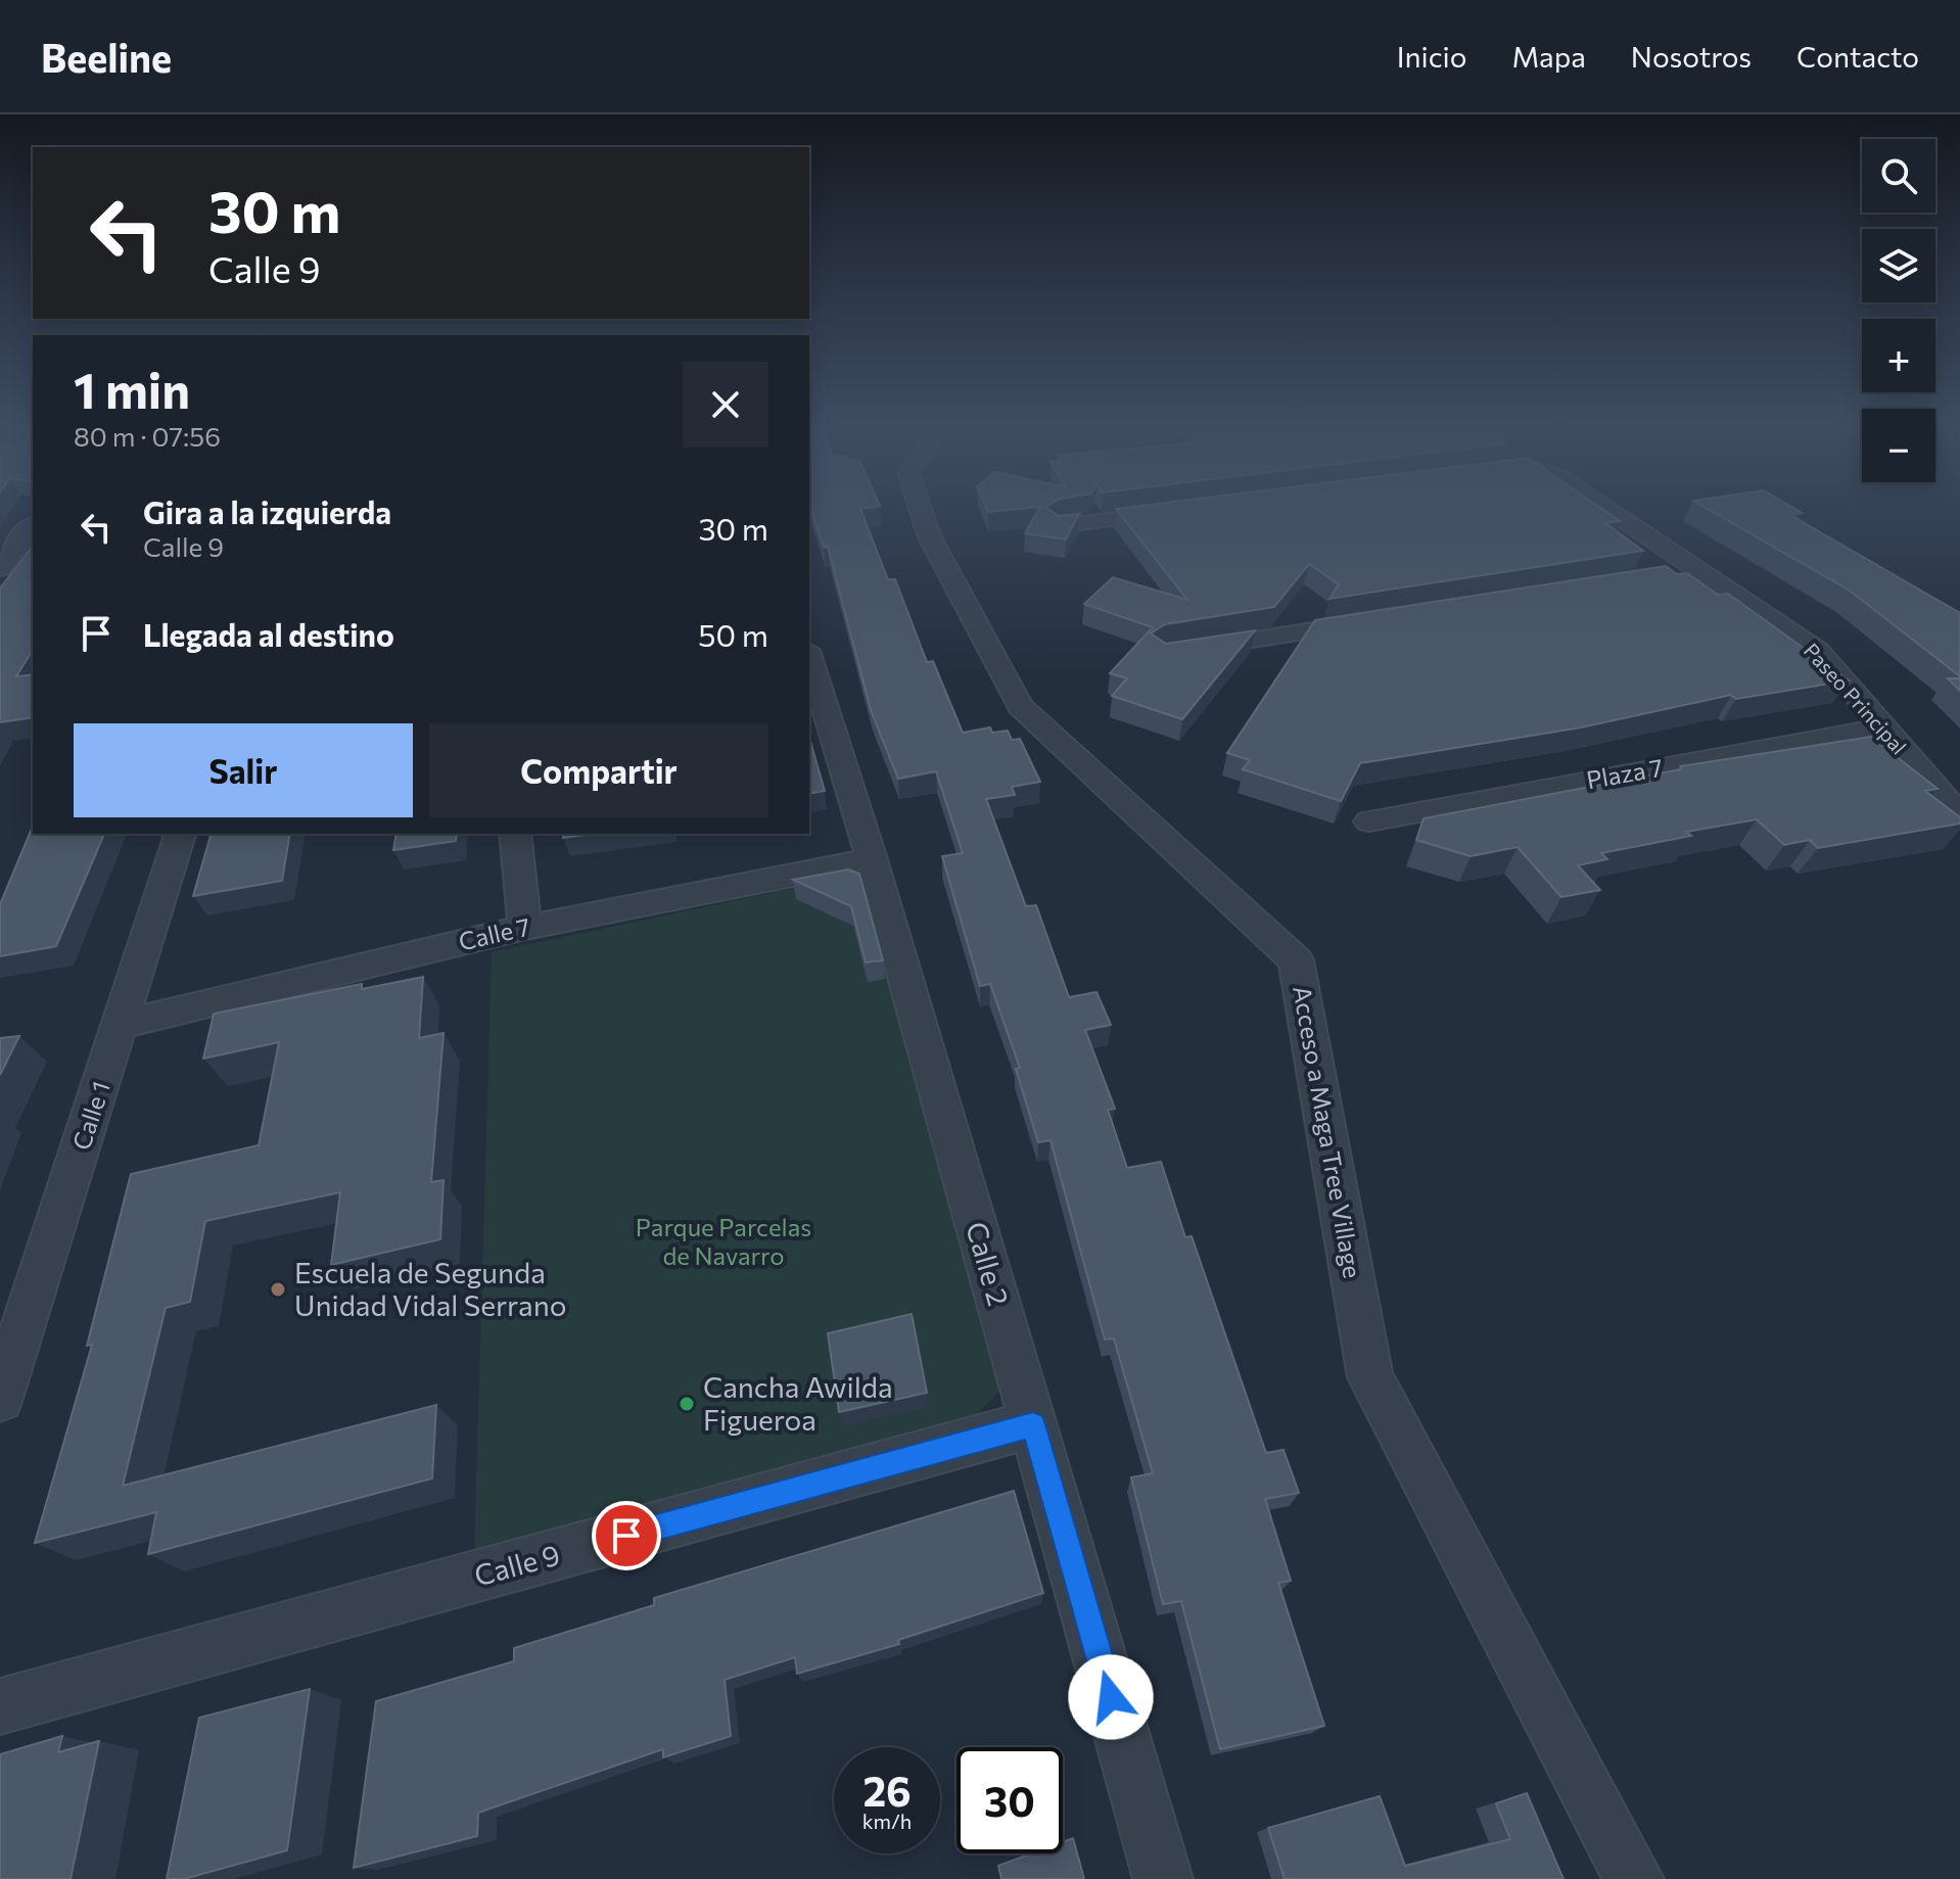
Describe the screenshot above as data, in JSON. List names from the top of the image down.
{
  "streets": {
    "street": [
      "Paseo Principal",
      "Plaza 7",
      "Calle 7",
      "Calle 1",
      "Acceso a Maga Tree Village",
      "Calle 2",
      "Calle 9"
    ]
  },
  "crossings": [
    ["Paseo Principal", "Plaza 7"],
    ["Calle 7", "Calle 1"],
    ["Calle 7", "Calle 2"],
    ["Calle 2", "Calle 9"]
  ],
  "parks": ["Parque Parcelas de Navarro"],
  "places": ["Escuela de Segunda Unidad Vidal Serrano", "Cancha Awilda Figueroa"],
  "page": {
    "header": "Beeline",
    "nav": [
      "Inicio",
      "Mapa",
      "Nosotros",
      "Contacto"
    ],
    "map_buttons": ["+", "−"],
    "turn": ["30 m", "Calle 9"],
    "heading": ["1 min", "80 m · 07:56"],
    "list": [
      {
        "name": "Gira a la izquierda",
        "note": "Calle 9",
        "value": "30 m"
      },
      {
        "name": "Llegada al destino",
        "value": "50 m"
      }
    ],
    "buttons": ["Salir", "Compartir"],
    "speed": "26 km/h",
    "limit": "30"
  }
}
